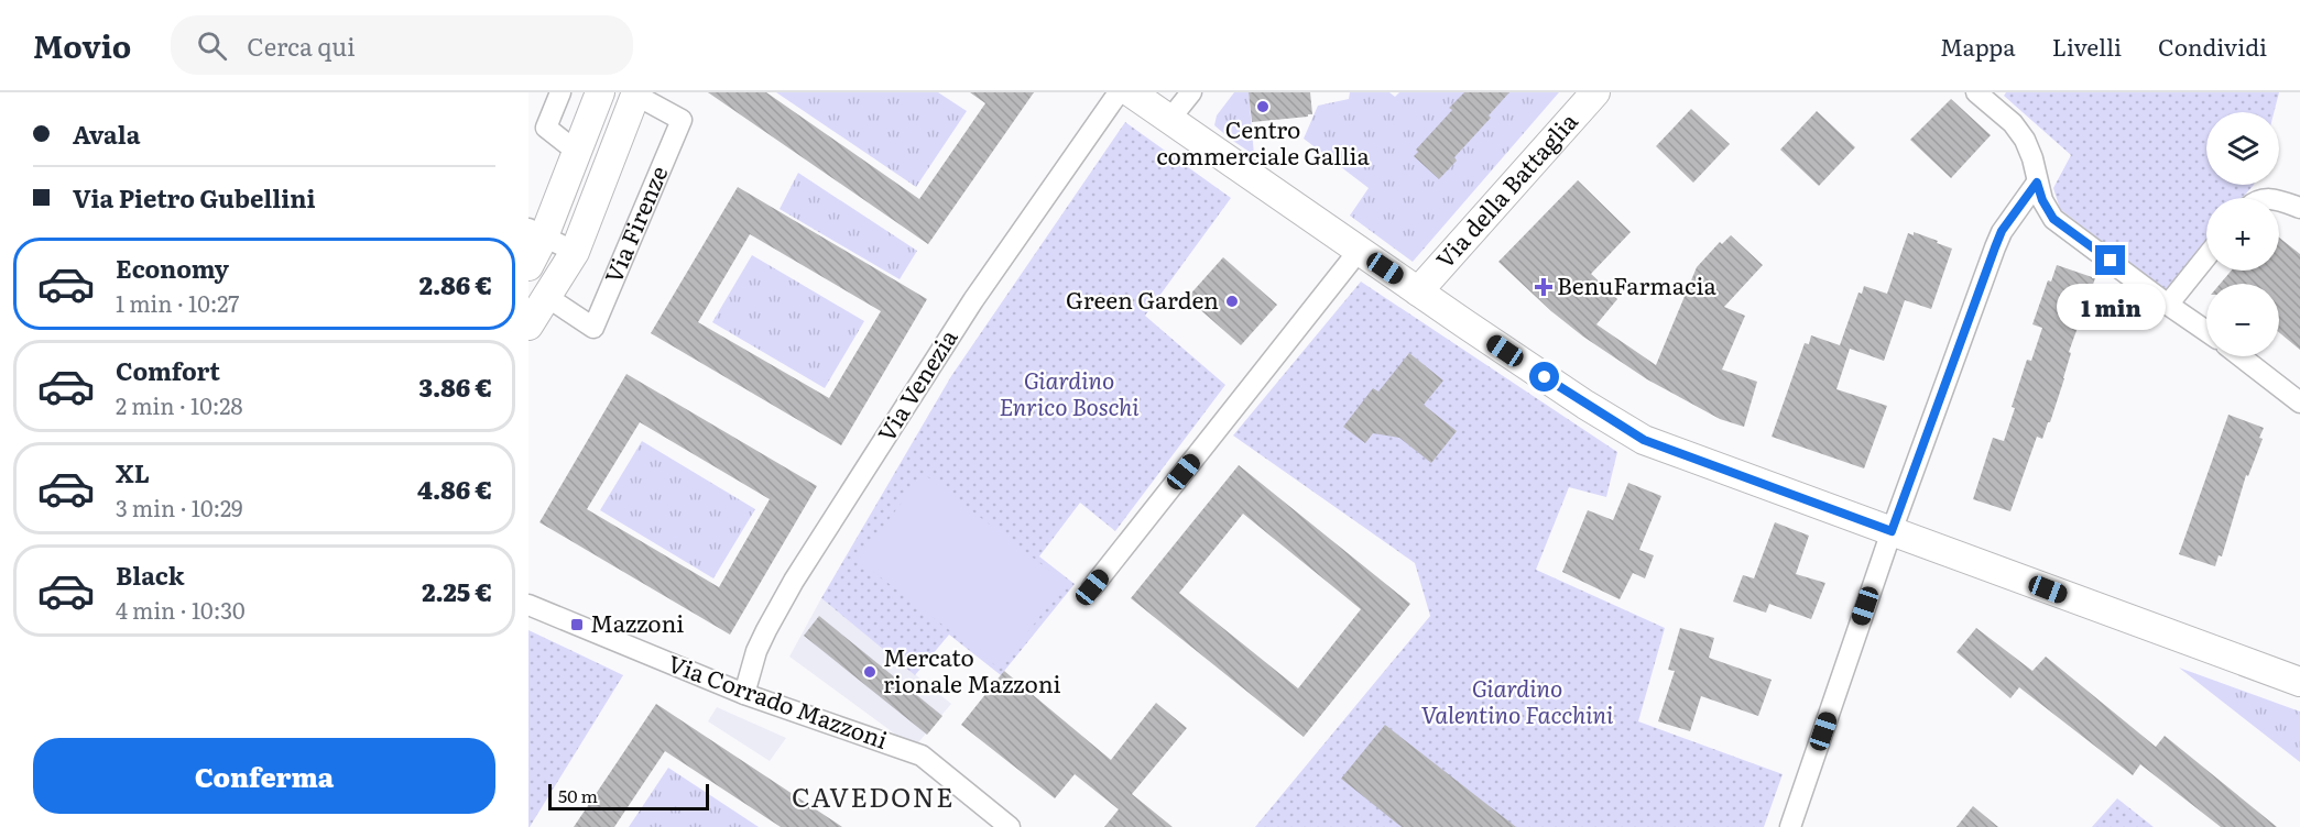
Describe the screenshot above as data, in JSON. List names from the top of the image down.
{
  "streets": {
    "street": [
      "Via della Battaglia",
      "Via Firenze",
      "Via Venezia",
      "Via Corrado Mazzoni"
    ]
  },
  "crossings": [
    ["Via Venezia", "Via Corrado Mazzoni"]
  ],
  "districts": ["CAVEDONE"],
  "parks": ["Giardino Enrico Boschi", "Giardino Valentino Facchini"],
  "places": {
    "other": ["Centro commerciale Gallia", "Green Garden", "Mercato rionale Mazzoni"],
    "health": ["BenuFarmacia"],
    "transit": ["Mazzoni"]
  },
  "scale_bar": "50 m",
  "page": {
    "header": "Movio",
    "search": "Cerca qui",
    "nav": ["Mappa", "Livelli", "Condividi"],
    "banner": ["Avala", "Via Pietro Gubellini"],
    "map_buttons": ["+", "−"],
    "list": [
      {
        "name": "Economy",
        "note": "1 min · 10:27",
        "value": "2.86 €"
      },
      {
        "name": "Comfort",
        "note": "2 min · 10:28",
        "value": "3.86 €"
      },
      {
        "name": "XL",
        "note": "3 min · 10:29",
        "value": "4.86 €"
      },
      {
        "name": "Black",
        "note": "4 min · 10:30",
        "value": "2.25 €"
      }
    ],
    "bubble": "1 min",
    "buttons": "Conferma",
    "scale": "50 m"
  }
}
